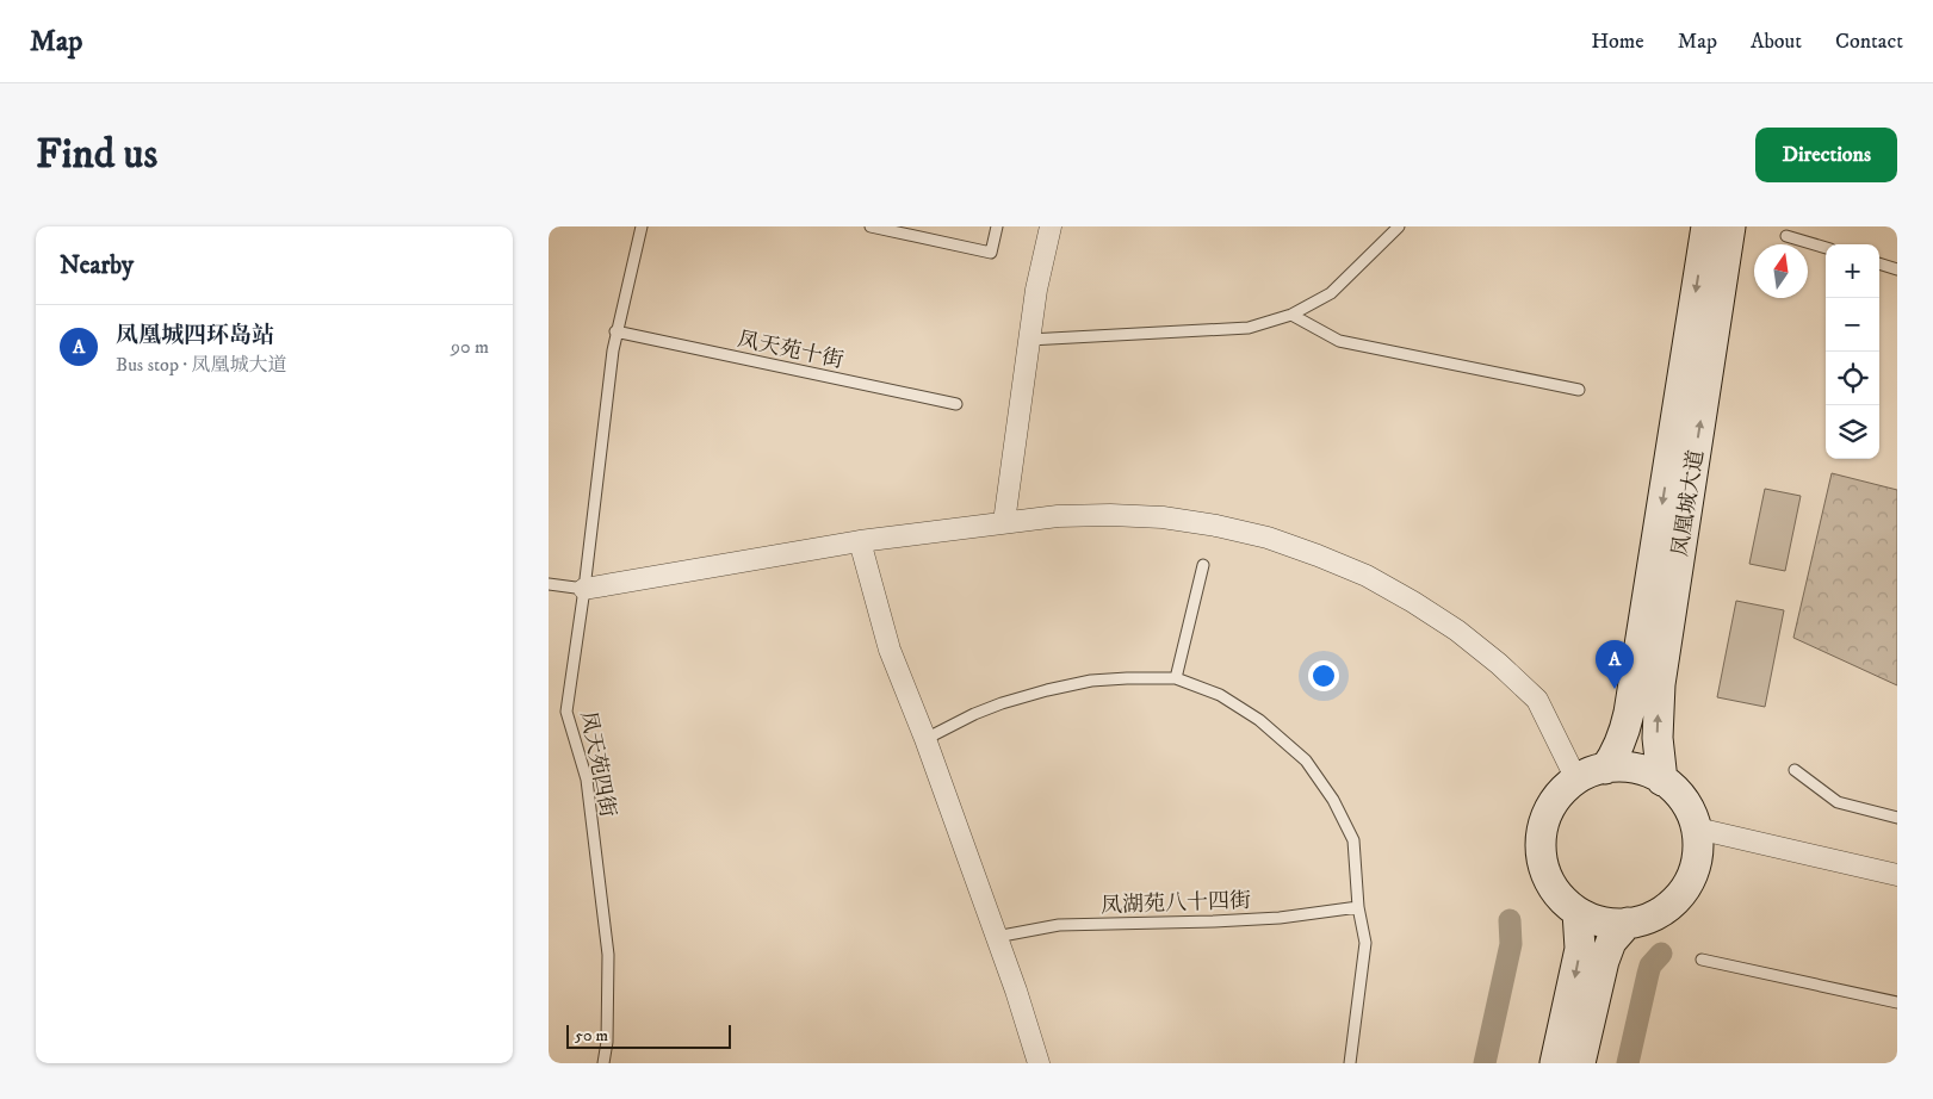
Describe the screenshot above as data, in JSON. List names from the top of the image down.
{
  "streets": {
    "main road": ["凤凰城大道"],
    "lane": ["凤天苑十街", "凤天苑四街", "凤湖苑八十四街"]
  },
  "crossings": [
    ["凤天苑十街", "凤天苑四街"]
  ],
  "scale_bar": "50 m",
  "north": "top",
  "page": {
    "header": "Map",
    "nav": [
      "Home",
      "Map",
      "About",
      "Contact"
    ],
    "buttons": "Directions",
    "title": "Find us",
    "heading": "Nearby",
    "map_buttons": ["+", "−"],
    "list": [
      {
        "mark": "A",
        "name": "凤凰城四环岛站",
        "note": "Bus stop · 凤凰城大道",
        "value": "90 m"
      }
    ],
    "pins": "A",
    "scale": "50 m"
  }
}
